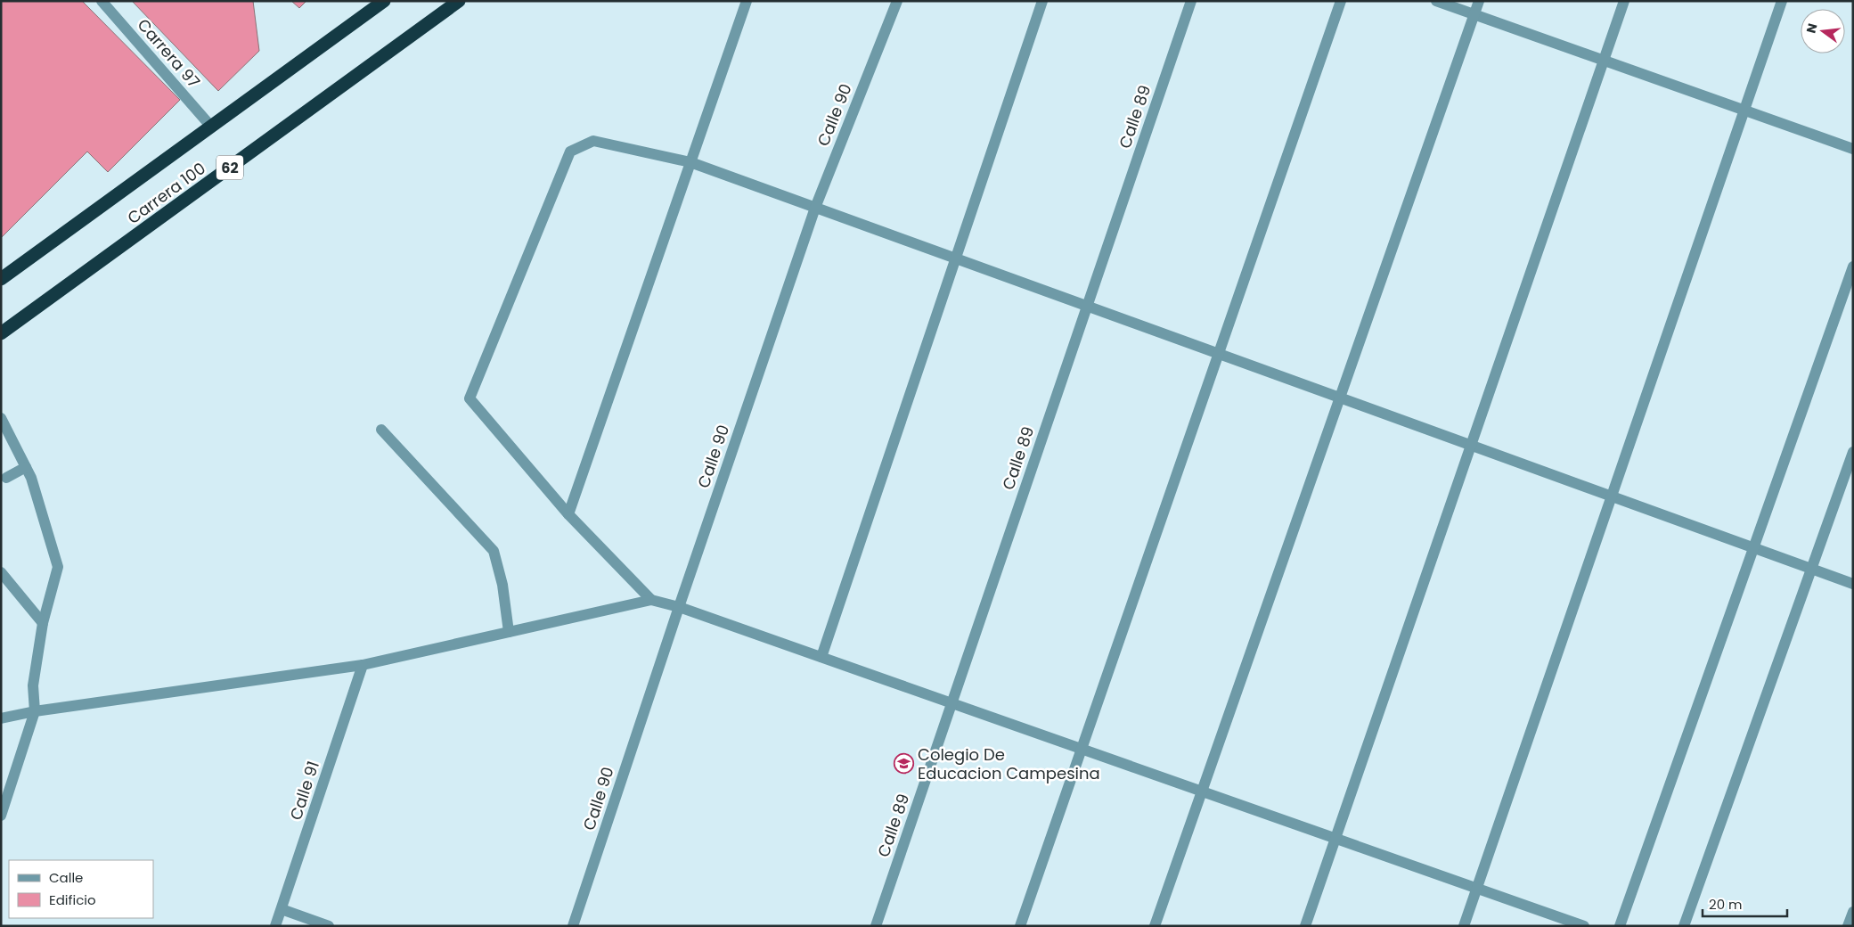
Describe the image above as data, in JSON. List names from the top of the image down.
{
  "streets": {
    "highway": ["62", "Carrera 100"],
    "street": [
      "Carrera 97",
      "Calle 90",
      "Calle 89",
      "Calle 91"
    ]
  },
  "crossings": [
    ["Carrera 97", "Carrera 100"]
  ],
  "places": {
    "school or university": ["Colegio De Educacion Campesina"]
  },
  "legend": ["Calle", "Edificio"],
  "scale_bar": "20 m",
  "north": "left"
}
